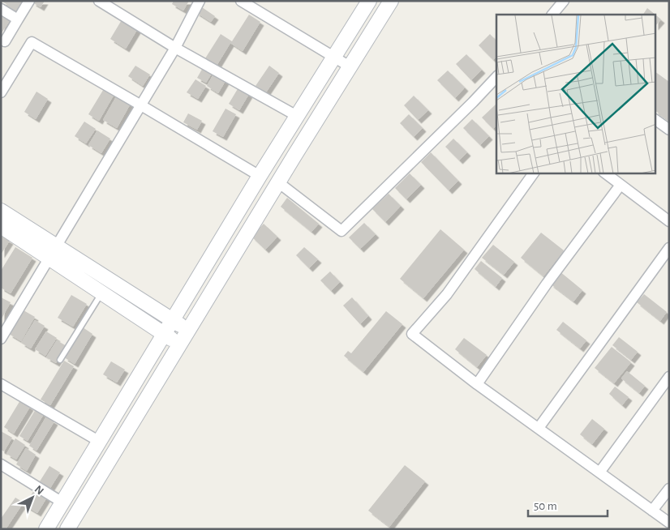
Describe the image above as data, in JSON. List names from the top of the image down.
{
  "scale_bar": "50 m",
  "north": "top right"
}
